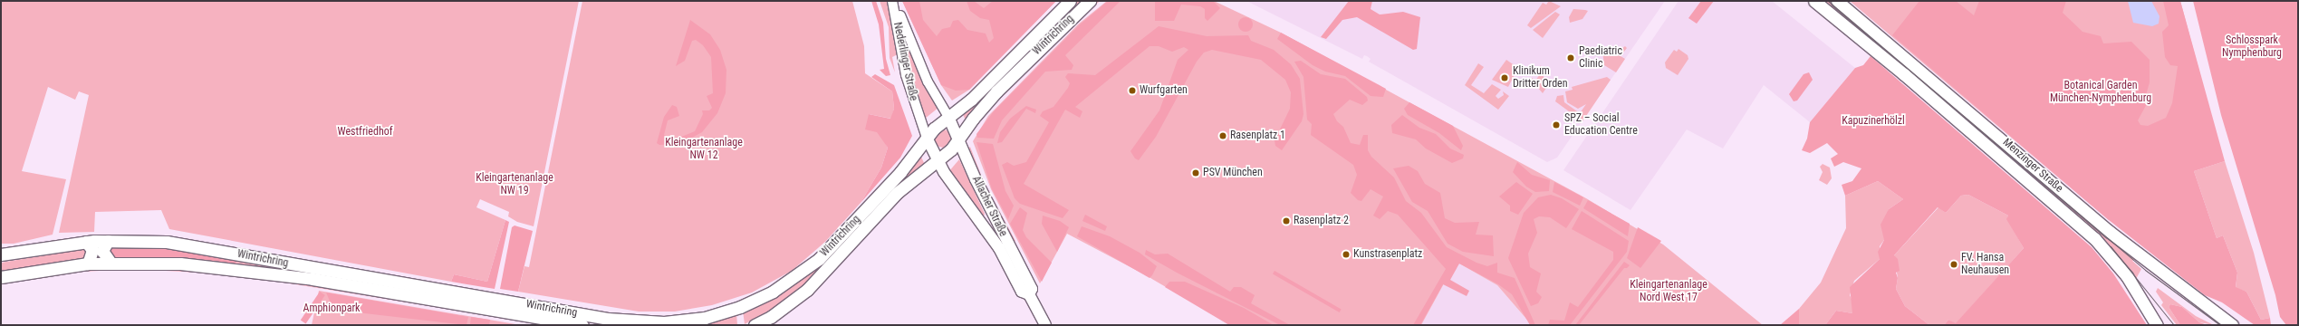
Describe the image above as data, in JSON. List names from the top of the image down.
{
  "streets": {
    "main road": [
      "Wintrichring",
      "Nederlinger Straße",
      "Menzinger Straße",
      "Allacher Straße"
    ]
  },
  "crossings": [
    ["Wintrichring", "Nederlinger Straße"],
    ["Wintrichring", "Allacher Straße"],
    ["Nederlinger Straße", "Allacher Straße"]
  ],
  "parks": [
    "Schlosspark Nymphenburg",
    "Botanical Garden München-Nymphenburg",
    "Kapuzinerhölzl",
    "Westfriedhof",
    "Kleingartenanlage NW 12",
    "Kleingartenanlage NW 19",
    "Kleingartenanlage Nord West 17",
    "Amphionpark"
  ],
  "places": [
    "Paediatric Clinic",
    "Klinikum Dritter Orden",
    "Wurfgarten",
    "SPZ – Social Education Centre",
    "Rasenplatz 1",
    "PSV München",
    "Rasenplatz 2",
    "Kunstrasenplatz",
    "FV. Hansa Neuhausen"
  ]
}
